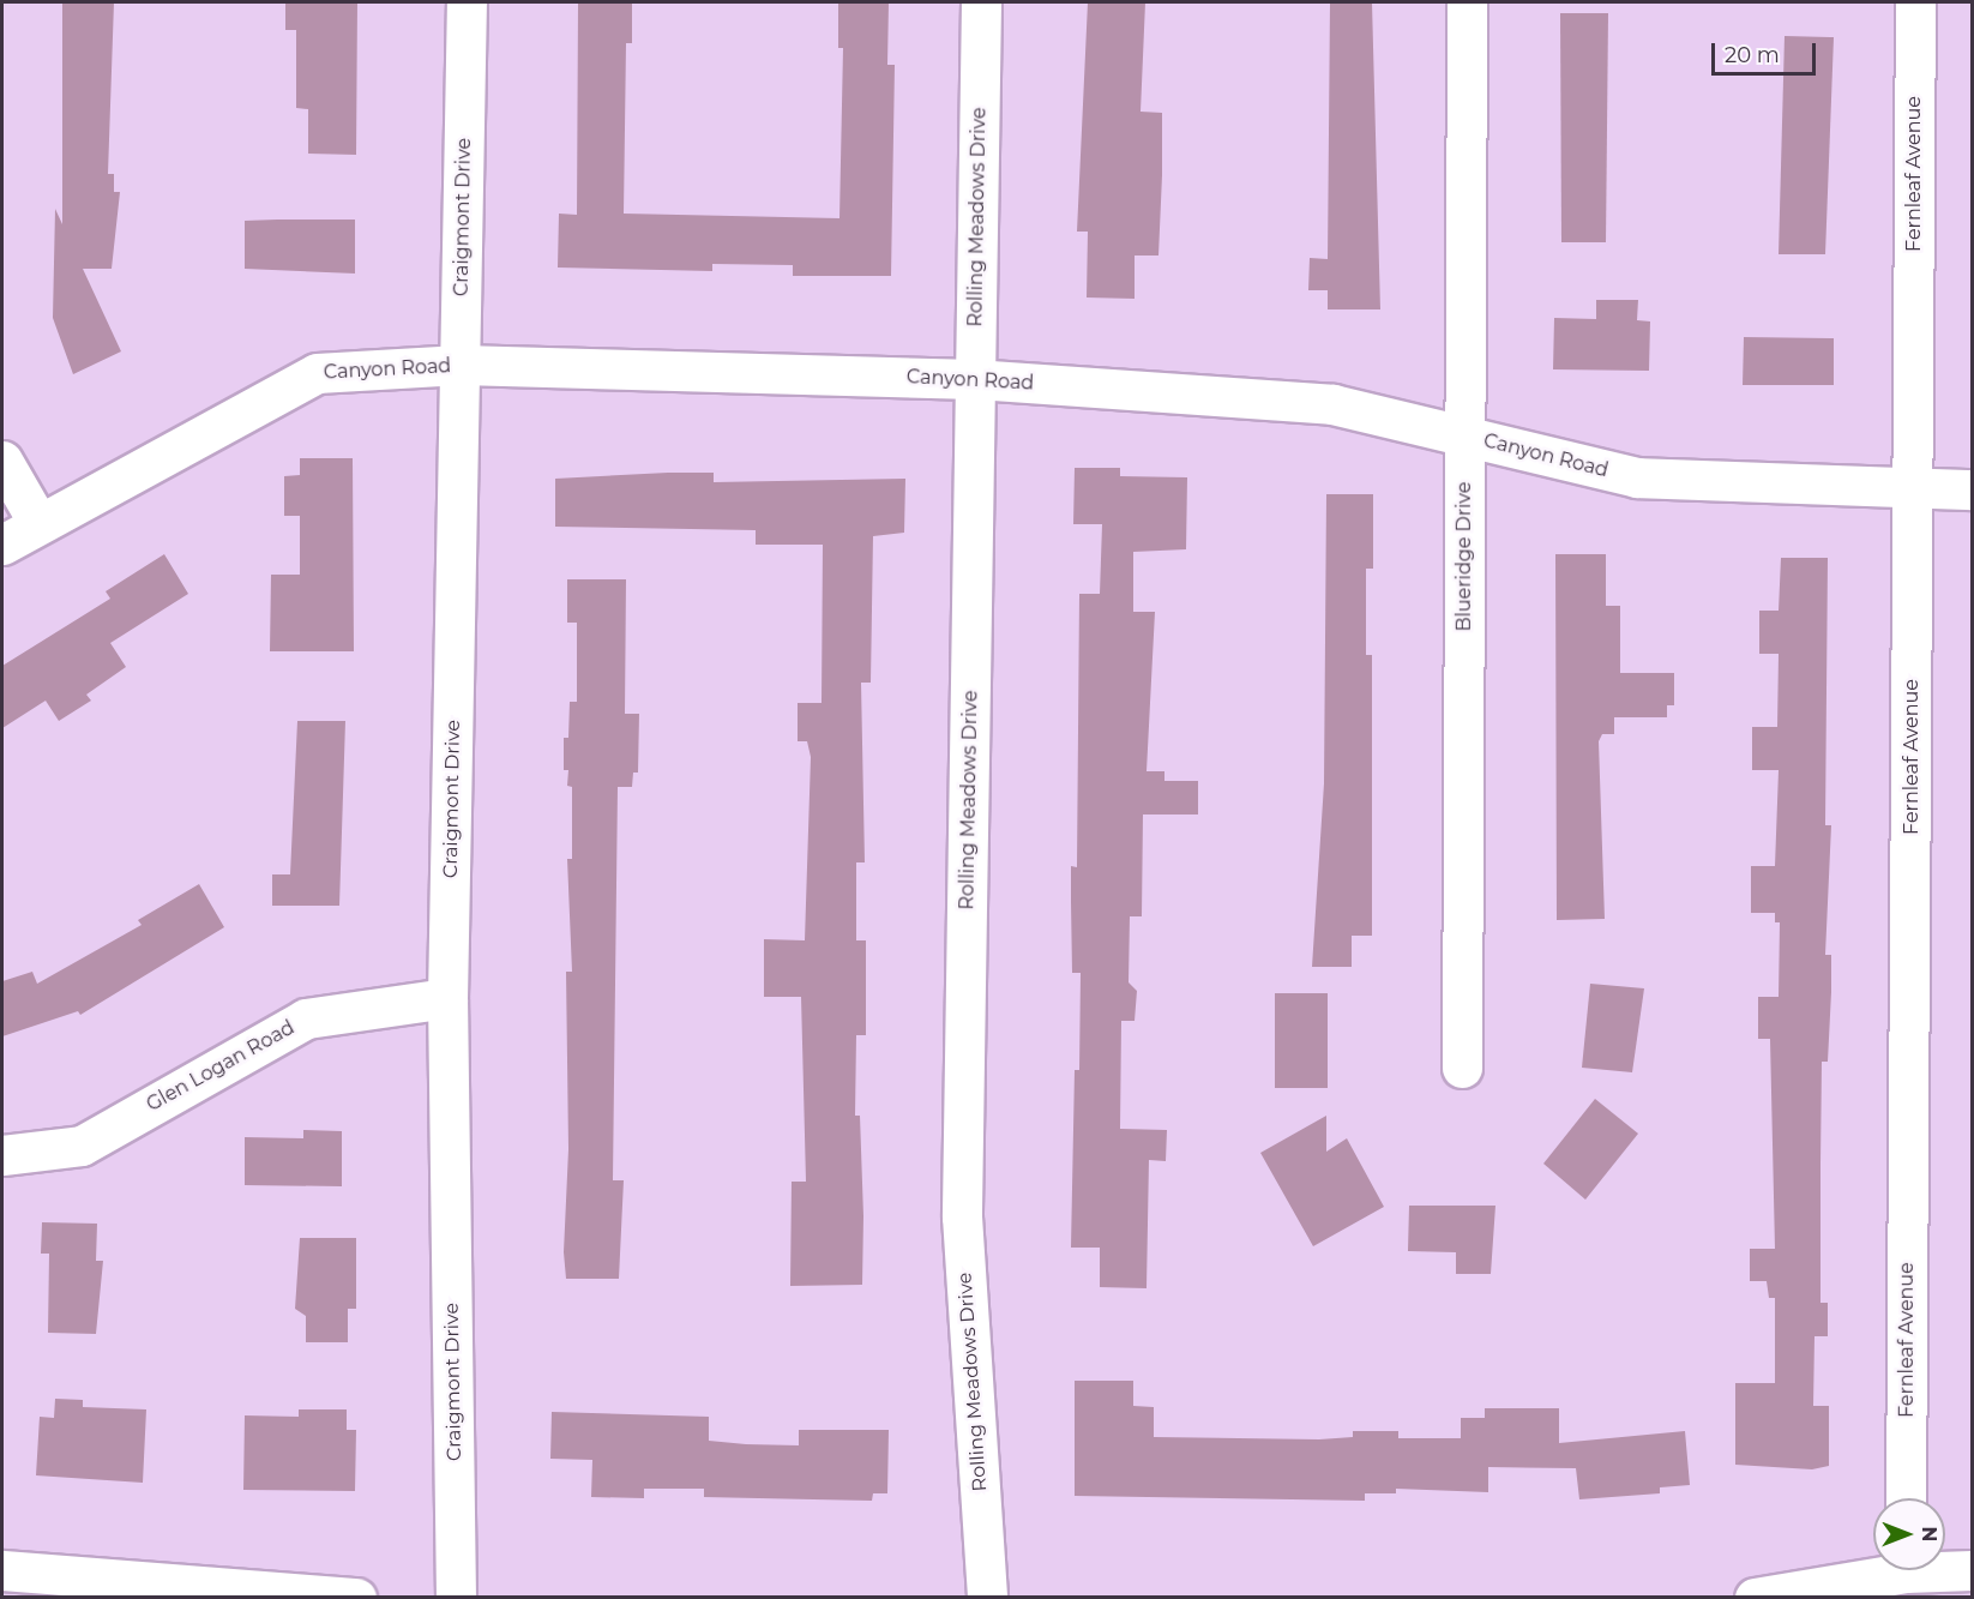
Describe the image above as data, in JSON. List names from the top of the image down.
{
  "streets": {
    "street": [
      "Fernleaf Avenue",
      "Craigmont Drive",
      "Rolling Meadows Drive",
      "Canyon Road",
      "Blueridge Drive",
      "Glen Logan Road"
    ]
  },
  "crossings": [
    ["Fernleaf Avenue", "Canyon Road"],
    ["Craigmont Drive", "Canyon Road"],
    ["Craigmont Drive", "Glen Logan Road"],
    ["Rolling Meadows Drive", "Canyon Road"],
    ["Canyon Road", "Blueridge Drive"]
  ],
  "scale_bar": "20 m",
  "north": "right"
}
